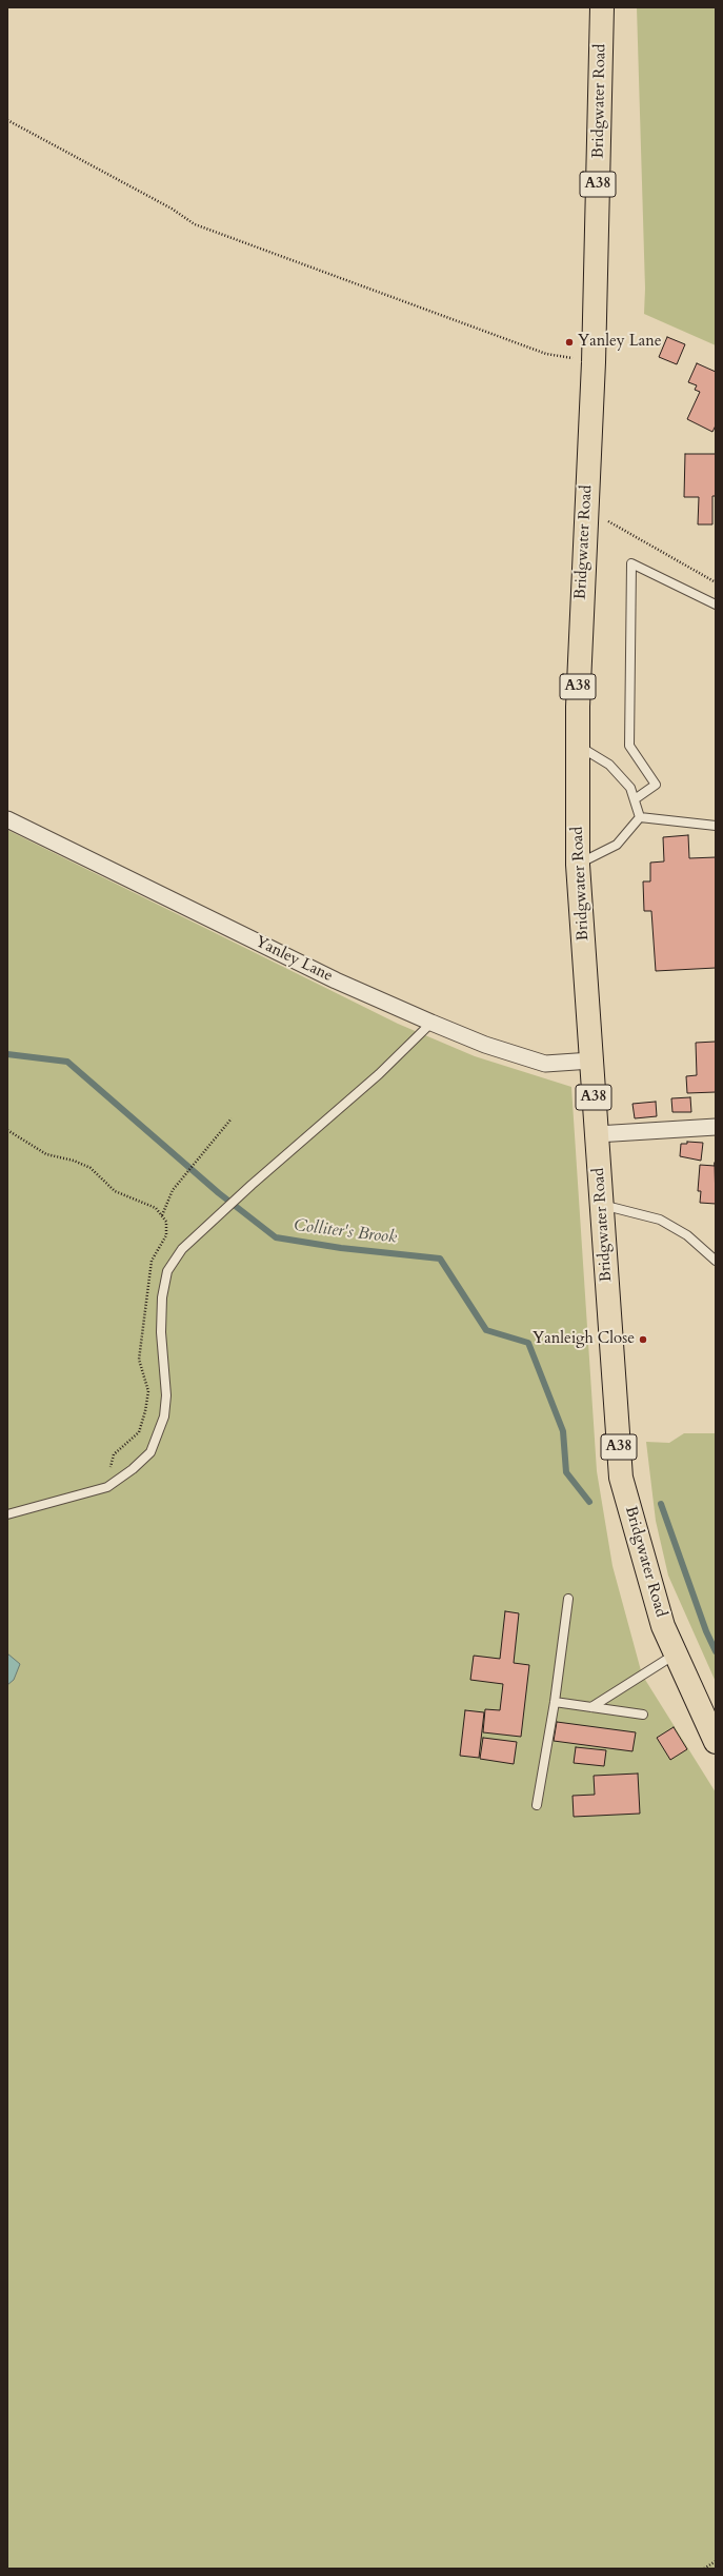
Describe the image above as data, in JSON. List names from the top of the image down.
{
  "streets": {
    "highway": ["Bridgwater Road", "A38"],
    "street": ["Yanley Lane"]
  },
  "crossings": [
    ["Bridgwater Road", "Yanley Lane"]
  ],
  "water": ["Colliter's Brook"],
  "places": ["Yanley Lane", "Yanleigh Close"]
}
